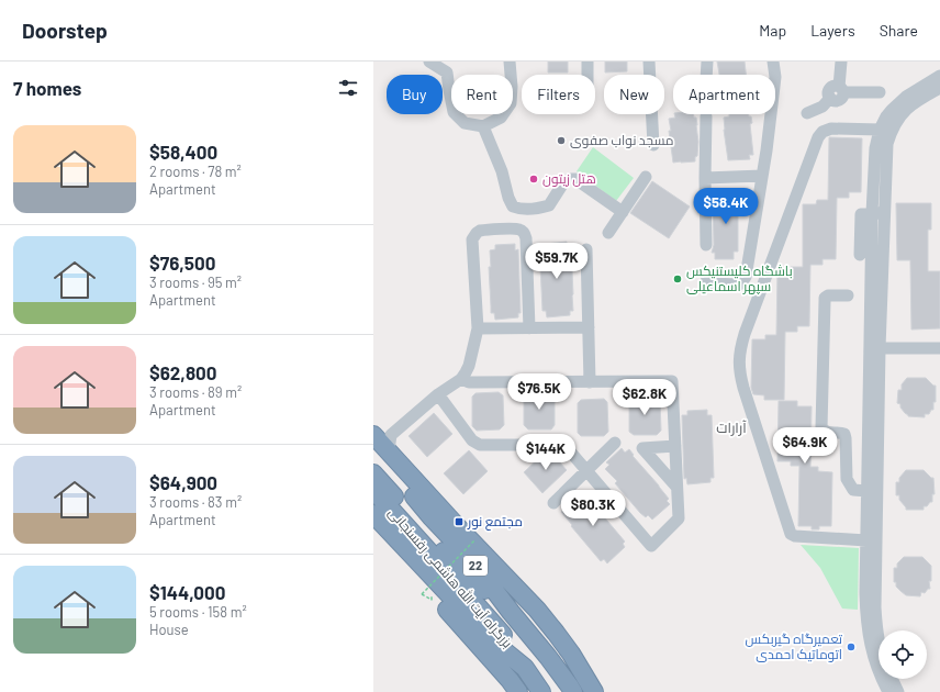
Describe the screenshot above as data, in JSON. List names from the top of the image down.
{
  "streets": {
    "highway": ["22", "بزرگراه آیت الله هاشمی رفسنجانی"]
  },
  "districts": ["آرارات"],
  "places": {
    "other": [
      "مسجد نواب صفوی",
      "هتل زیتون",
      "باشگاه کلیستنیکس سپهر اسماعیلی",
      "تعمیرگاه گیربکس اتوماتیک احمدی"
    ],
    "transit": ["مجتمع نور"]
  },
  "page": {
    "header": "Doorstep",
    "nav": ["Map", "Layers", "Share"],
    "heading": "7 homes",
    "chip": [
      "Buy",
      "Rent",
      "Filters",
      "New",
      "Apartment"
    ],
    "list": [
      {
        "name": "$58,400",
        "note": "2 rooms · 78 m² · Apartment"
      },
      {
        "name": "$76,500",
        "note": "3 rooms · 95 m² · Apartment"
      },
      {
        "name": "$62,800",
        "note": "3 rooms · 89 m² · Apartment"
      },
      {
        "name": "$64,900",
        "note": "3 rooms · 83 m² · Apartment"
      },
      {
        "name": "$144,000",
        "note": "5 rooms · 158 m² · House"
      }
    ],
    "price": [
      "$58.4K",
      "$59.7K",
      "$76.5K",
      "$62.8K",
      "$64.9K",
      "$144K",
      "$80.3K"
    ]
  }
}
